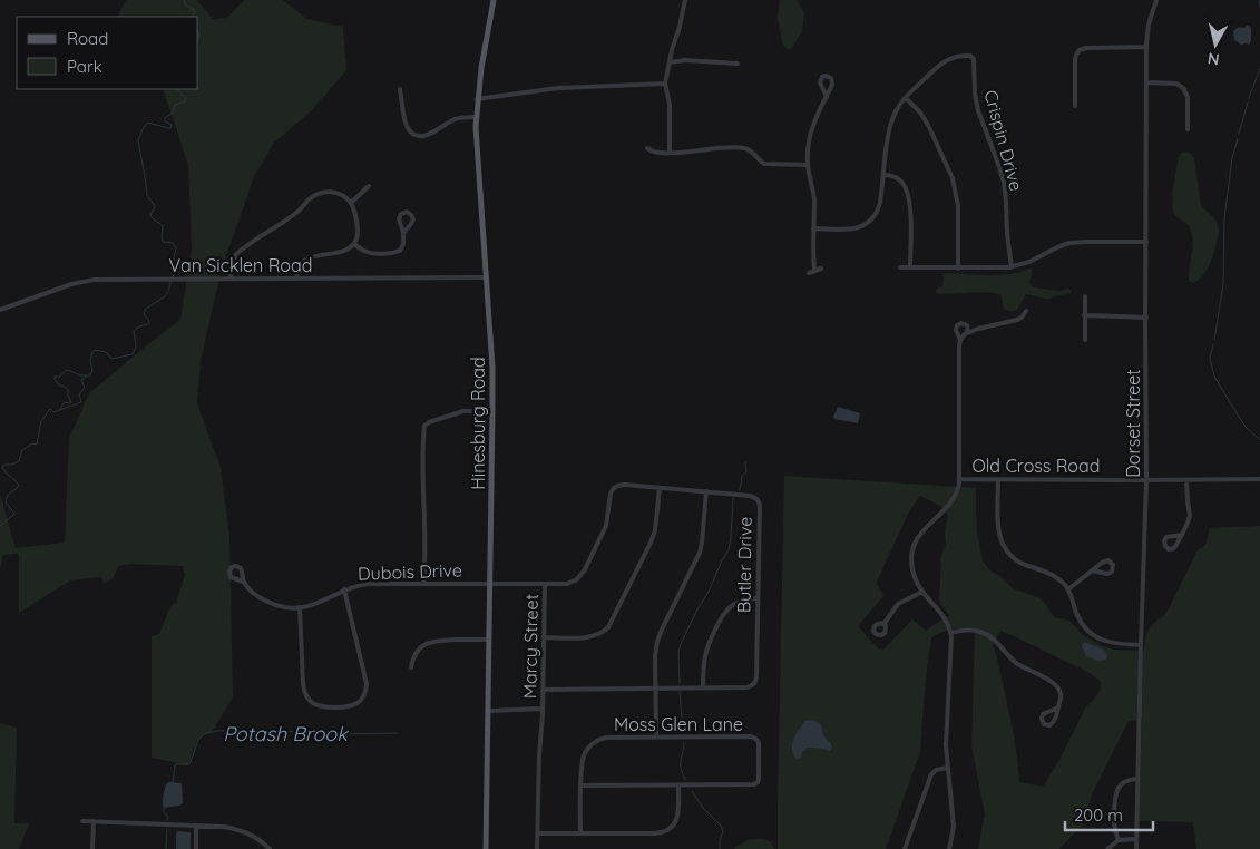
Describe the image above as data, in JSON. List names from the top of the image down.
{
  "streets": {
    "main road": ["Hinesburg Road"],
    "street": [
      "Crispin Drive",
      "Van Sicklen Road",
      "Dorset Street",
      "Old Cross Road",
      "Butler Drive",
      "Dubois Drive",
      "Marcy Street",
      "Moss Glen Lane"
    ]
  },
  "crossings": [
    ["Van Sicklen Road", "Hinesburg Road"],
    ["Hinesburg Road", "Butler Drive"],
    ["Hinesburg Road", "Dubois Drive"],
    ["Dorset Street", "Old Cross Road"],
    ["Butler Drive", "Dubois Drive"],
    ["Butler Drive", "Marcy Street"]
  ],
  "water": ["Potash Brook"],
  "legend": ["Road", "Park"],
  "scale_bar": "200 m",
  "north": "bottom"
}
